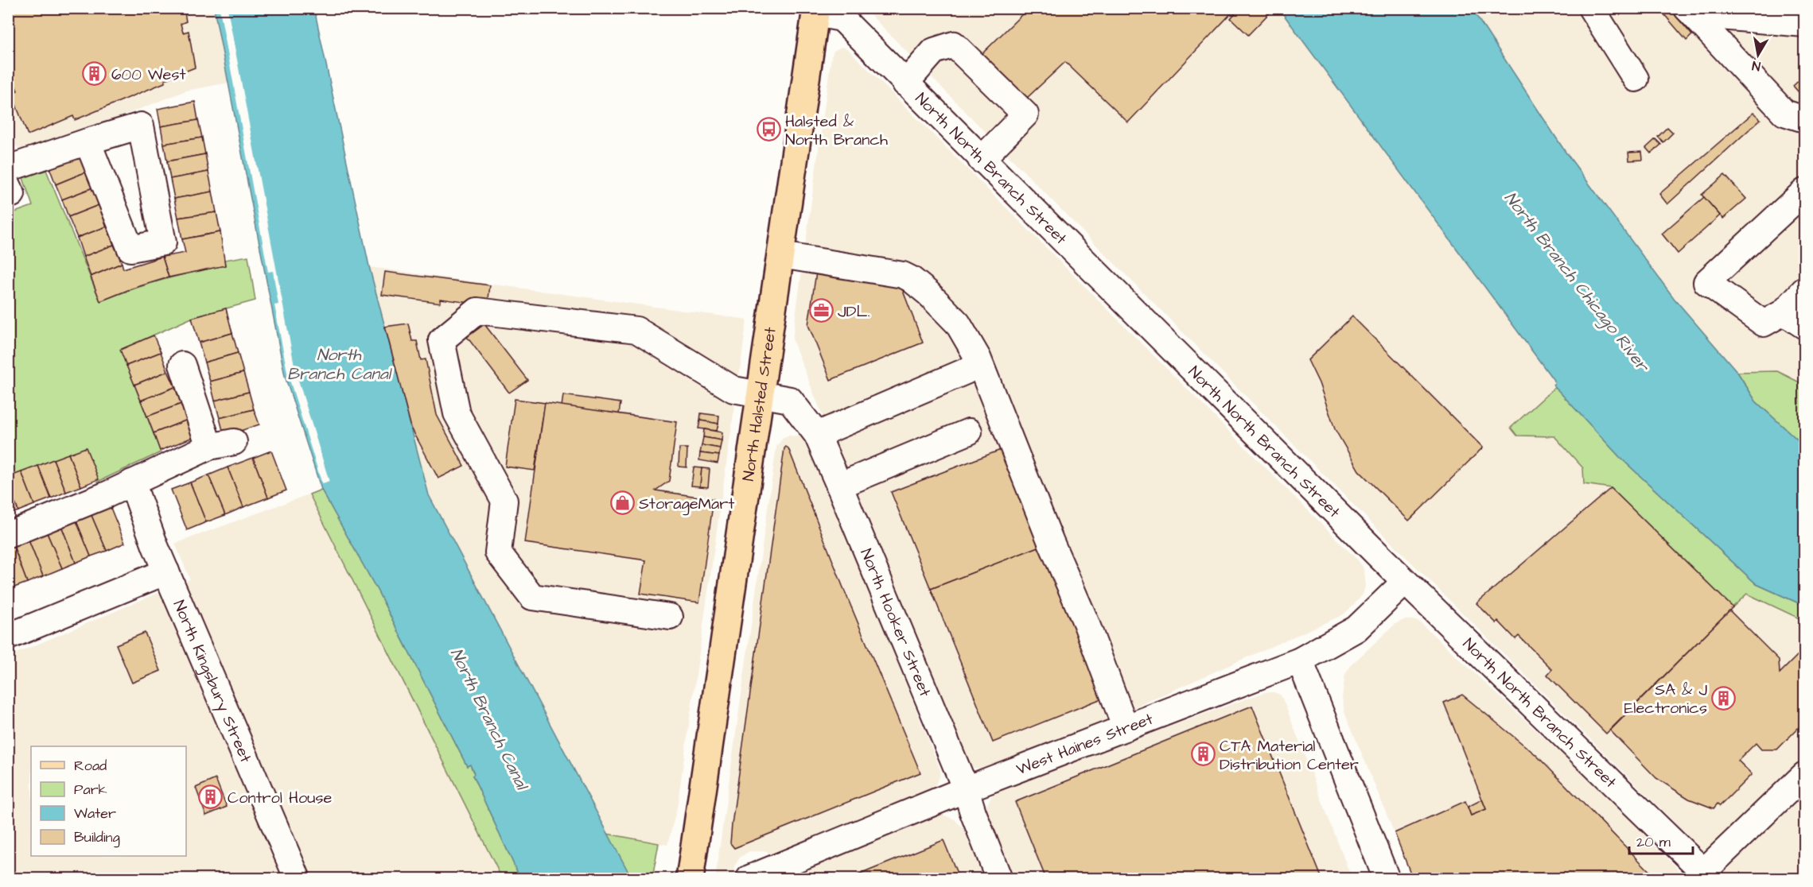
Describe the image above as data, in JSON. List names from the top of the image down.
{
  "streets": {
    "main road": ["North Halsted Street"],
    "street": [
      "North North Branch Street",
      "North Hooker Street",
      "North Kingsbury Street",
      "West Haines Street"
    ]
  },
  "crossings": [
    ["North North Branch Street", "North Halsted Street"],
    ["North North Branch Street", "West Haines Street"],
    ["North Halsted Street", "North Hooker Street"],
    ["North Hooker Street", "West Haines Street"]
  ],
  "water": ["North Branch Chicago River", "North Branch Canal"],
  "places": {
    "building": [
      "600 West",
      "SA & J Electronics",
      "CTA Material Distribution Center",
      "Control House"
    ],
    "bus stop": ["Halsted & North Branch"],
    "office": ["JDL."],
    "shop": ["StorageMart"]
  },
  "legend": [
    "Road",
    "Park",
    "Water",
    "Building"
  ],
  "scale_bar": "20 m",
  "north": "bottom"
}
